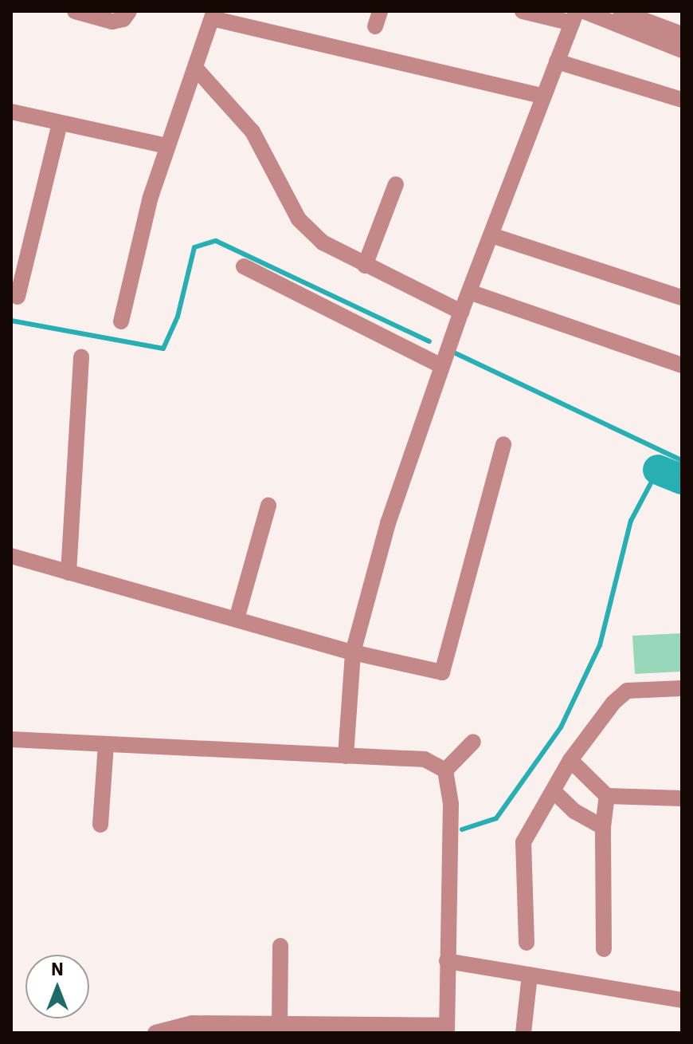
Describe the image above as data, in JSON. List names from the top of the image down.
{
  "north": "top"
}
